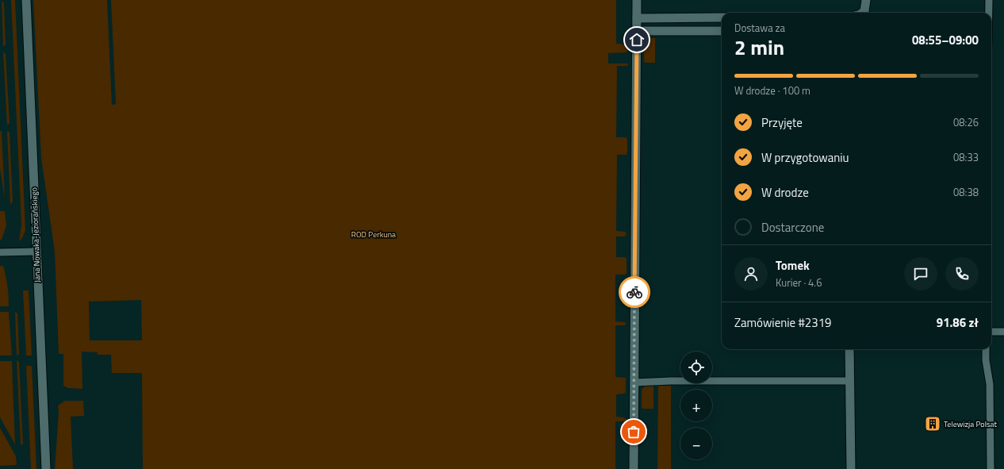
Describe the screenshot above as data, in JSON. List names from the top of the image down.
{
  "streets": {
    "street": ["Jana Nowaka-Jeziorańskiego"]
  },
  "parks": ["ROD Perkuna"],
  "places": {
    "building": ["Telewizja Polsat"]
  },
  "page": {
    "heading": ["2 min", "Dostawa za", "08:55–09:00"],
    "panel": [
      "Tomek",
      "Kurier · 4.6",
      "Zamówienie #2319",
      "91.86 zł"
    ],
    "bar": "W drodze · 100 m",
    "list": [
      ["Przyjęte", "08:26"],
      ["W przygotowaniu", "08:33"],
      ["W drodze", "08:38"],
      "Dostarczone"
    ],
    "map_buttons": ["+", "−"]
  }
}
